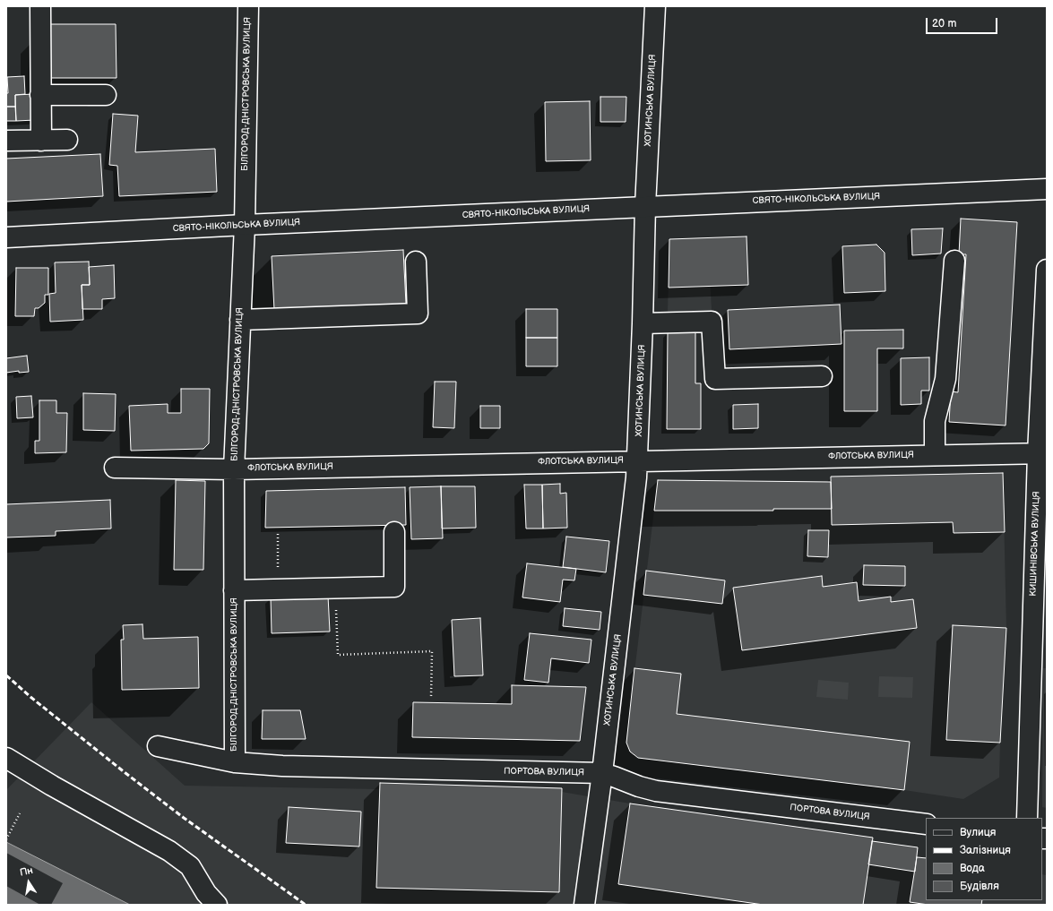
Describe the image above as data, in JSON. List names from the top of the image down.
{
  "streets": {
    "street": [
      "БІЛГОРОД-ДНІСТРОВСЬКА ВУЛИЦЯ",
      "ХОТИНСЬКА ВУЛИЦЯ",
      "СВЯТО-НІКОЛЬСЬКА ВУЛИЦЯ",
      "ФЛОТСЬКА ВУЛИЦЯ",
      "КИШИНІВСЬКА ВУЛИЦЯ",
      "ПОРТОВА ВУЛИЦЯ"
    ]
  },
  "crossings": [
    ["БІЛГОРОД-ДНІСТРОВСЬКА ВУЛИЦЯ", "СВЯТО-НІКОЛЬСЬКА ВУЛИЦЯ"],
    ["БІЛГОРОД-ДНІСТРОВСЬКА ВУЛИЦЯ", "ФЛОТСЬКА ВУЛИЦЯ"],
    ["БІЛГОРОД-ДНІСТРОВСЬКА ВУЛИЦЯ", "ПОРТОВА ВУЛИЦЯ"],
    ["ХОТИНСЬКА ВУЛИЦЯ", "СВЯТО-НІКОЛЬСЬКА ВУЛИЦЯ"],
    ["ХОТИНСЬКА ВУЛИЦЯ", "ФЛОТСЬКА ВУЛИЦЯ"],
    ["ХОТИНСЬКА ВУЛИЦЯ", "ПОРТОВА ВУЛИЦЯ"],
    ["ФЛОТСЬКА ВУЛИЦЯ", "КИШИНІВСЬКА ВУЛИЦЯ"]
  ],
  "legend": [
    "Вулиця",
    "Залізниця",
    "Вода",
    "Будівля"
  ],
  "scale_bar": "20 m",
  "north": "top"
}
